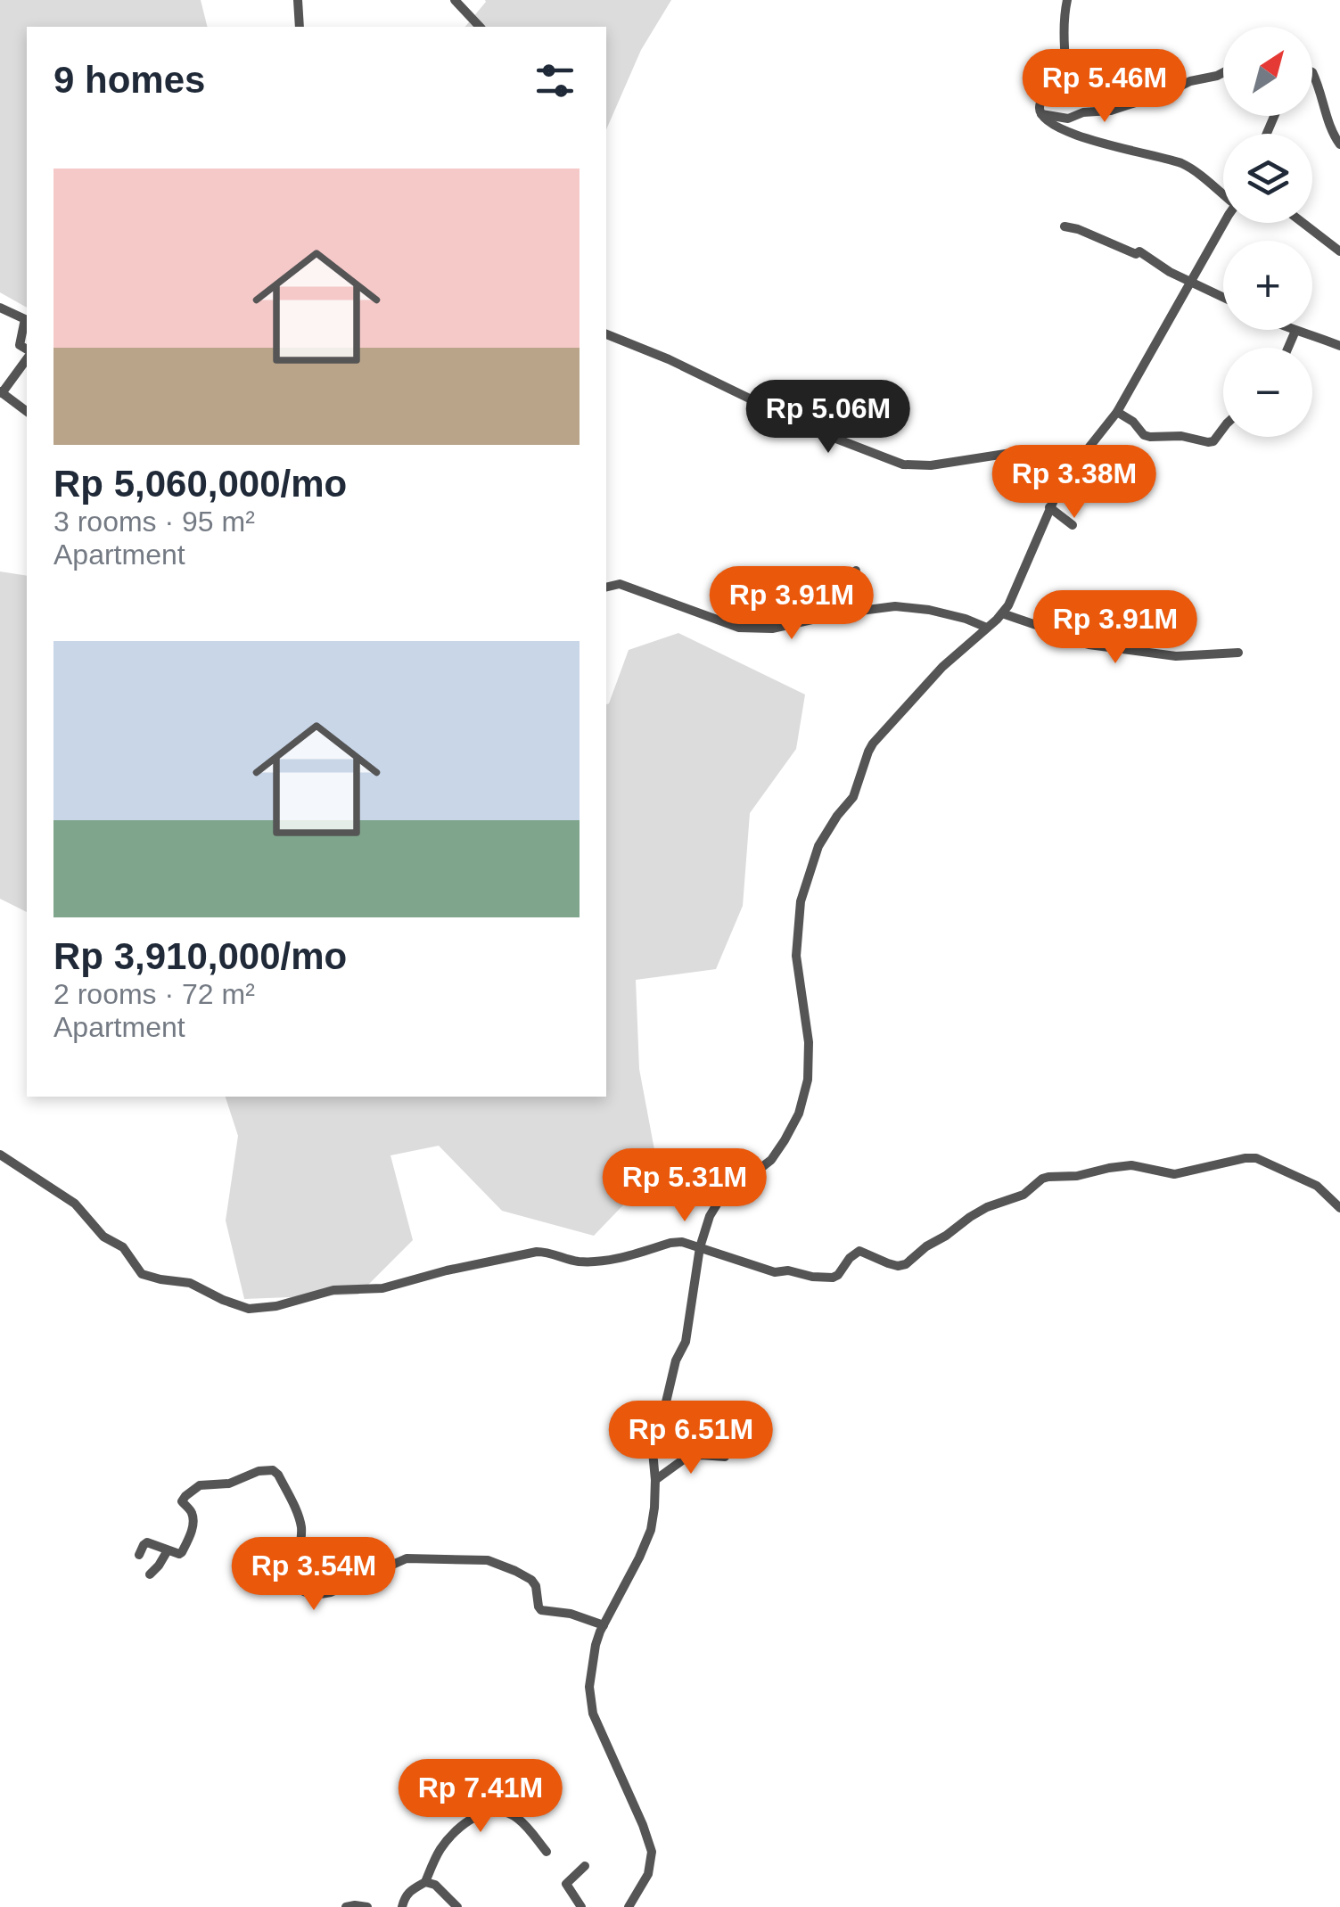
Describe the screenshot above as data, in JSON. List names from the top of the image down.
{
  "north": "top right",
  "page": {
    "map_buttons": ["+", "−"],
    "heading": "9 homes",
    "price": [
      "Rp 5.46M",
      "Rp 5.06M",
      "Rp 3.38M",
      "Rp 3.91M",
      "Rp 3.91M",
      "Rp 5.31M",
      "Rp 6.51M",
      "Rp 3.54M",
      "Rp 7.41M"
    ],
    "list": [
      {
        "name": "Rp 5,060,000/mo",
        "note": "3 rooms · 95 m² · Apartment"
      },
      {
        "name": "Rp 3,910,000/mo",
        "note": "2 rooms · 72 m² · Apartment"
      }
    ]
  }
}
